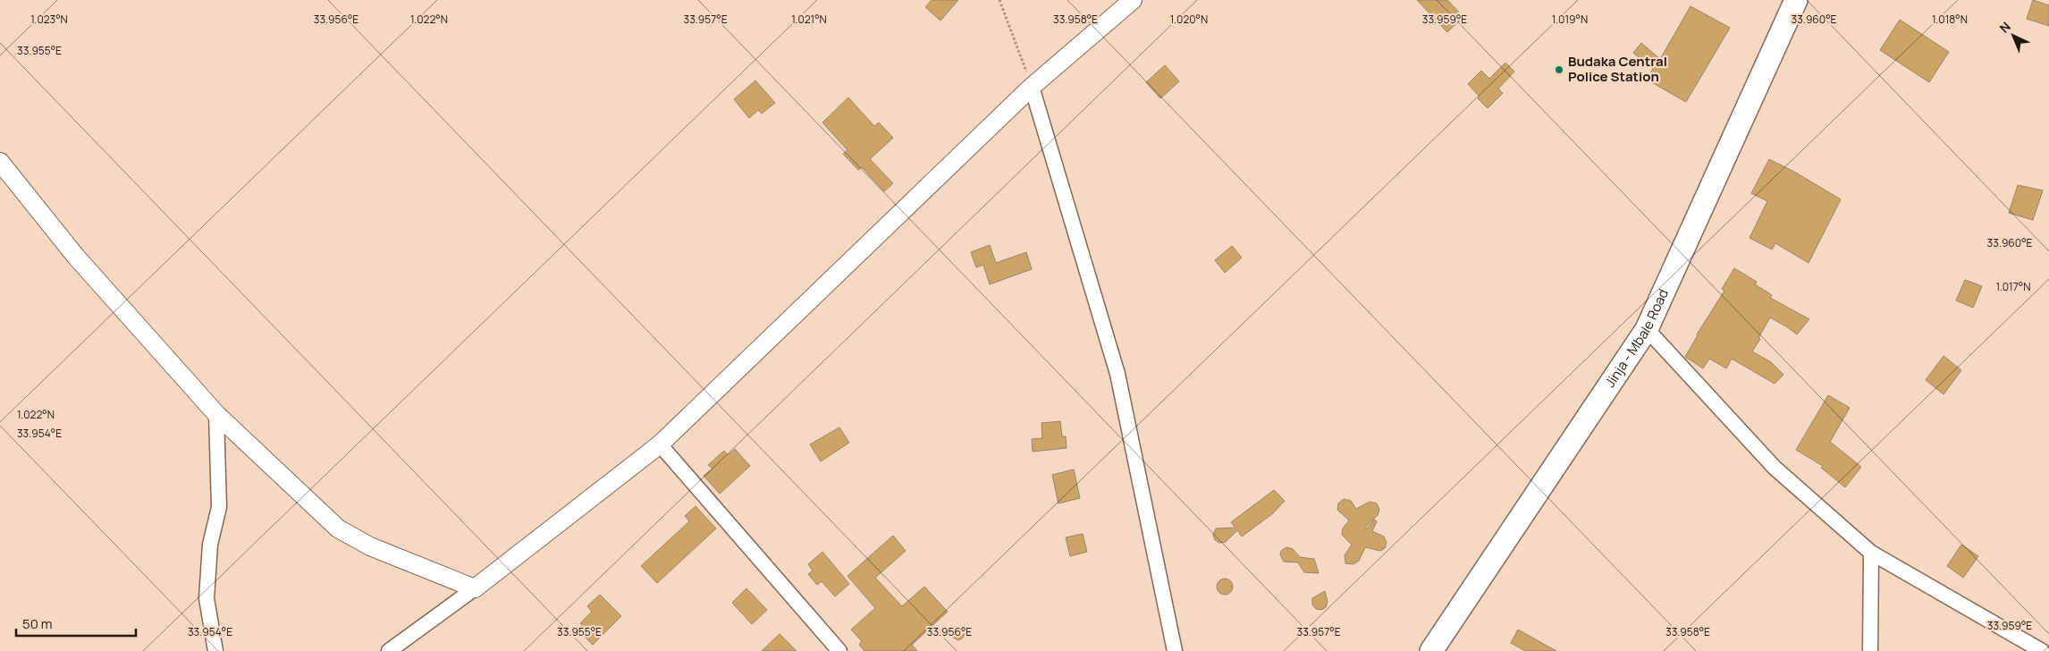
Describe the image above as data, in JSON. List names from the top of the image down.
{
  "streets": {
    "main road": ["Jinja - Mbale Road"]
  },
  "places": ["Budaka Central Police Station"],
  "scale_bar": "50 m",
  "north": "top left",
  "coordinates": [
    "1.023°N",
    "1.022°N",
    "1.021°N",
    "1.020°N",
    "1.019°N",
    "1.018°N",
    "33.956°E",
    "33.957°E",
    "33.958°E",
    "33.959°E",
    "33.960°E",
    "33.955°E",
    "1.017°N",
    "33.954°E"
  ]
}
